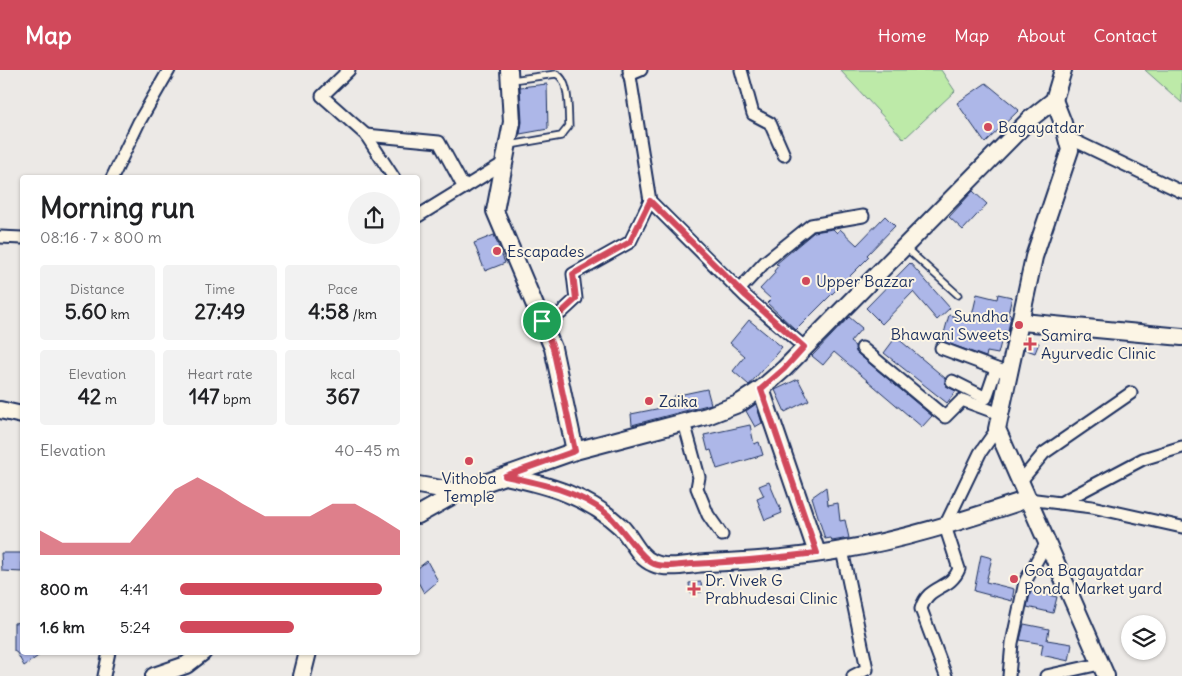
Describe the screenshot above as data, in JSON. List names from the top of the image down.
{
  "places": {
    "other": [
      "Bagayatdar",
      "Escapades",
      "Upper Bazzar",
      "Sundha Bhawani Sweets",
      "Zaika",
      "Vithoba Temple",
      "Goa Bagayatdar Ponda Market yard"
    ],
    "health": ["Samira Ayurvedic Clinic", "Dr. Vivek G Prabhudesai Clinic"]
  },
  "page": {
    "header": "Map",
    "nav": [
      "Home",
      "Map",
      "About",
      "Contact"
    ],
    "heading": ["Morning run", "08:16 · 7 × 800 m"],
    "stats": [
      ["Distance", "5.60 km"],
      ["Time", "27:49"],
      ["Pace", "4:58 /km"],
      ["Elevation", "42 m"],
      ["Heart rate", "147 bpm"],
      ["kcal", "367"]
    ],
    "chart": ["Elevation", "40–45 m"],
    "list": [
      {
        "name": "800 m",
        "note": "4:41"
      },
      {
        "name": "1.6 km",
        "note": "5:24"
      }
    ]
  }
}
